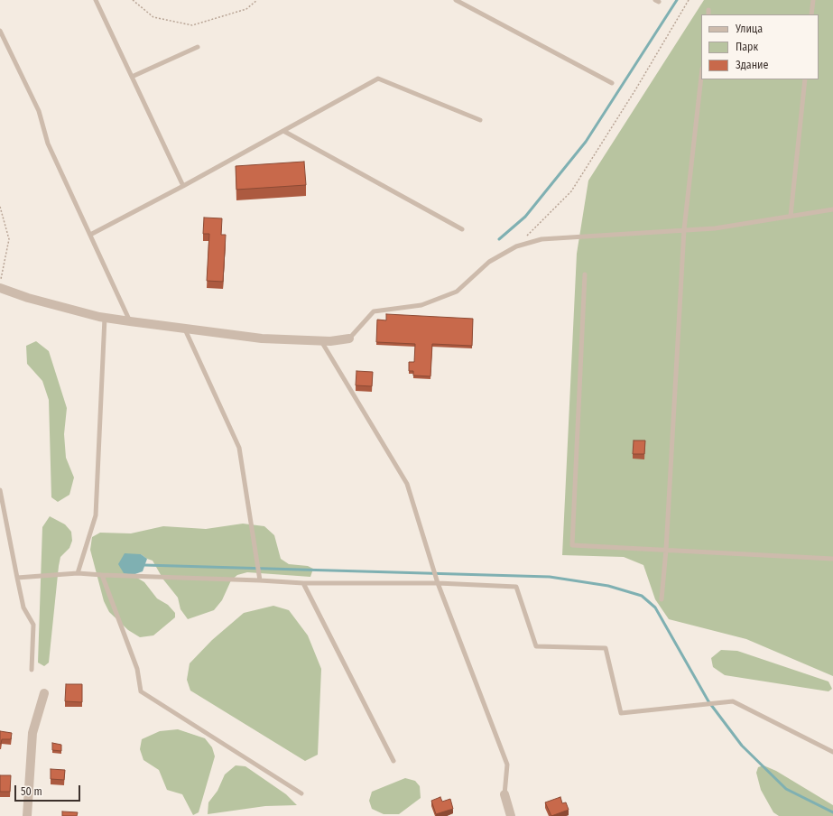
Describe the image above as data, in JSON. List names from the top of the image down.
{
  "legend": ["Улица", "Парк", "Здание"],
  "scale_bar": "50 m"
}
